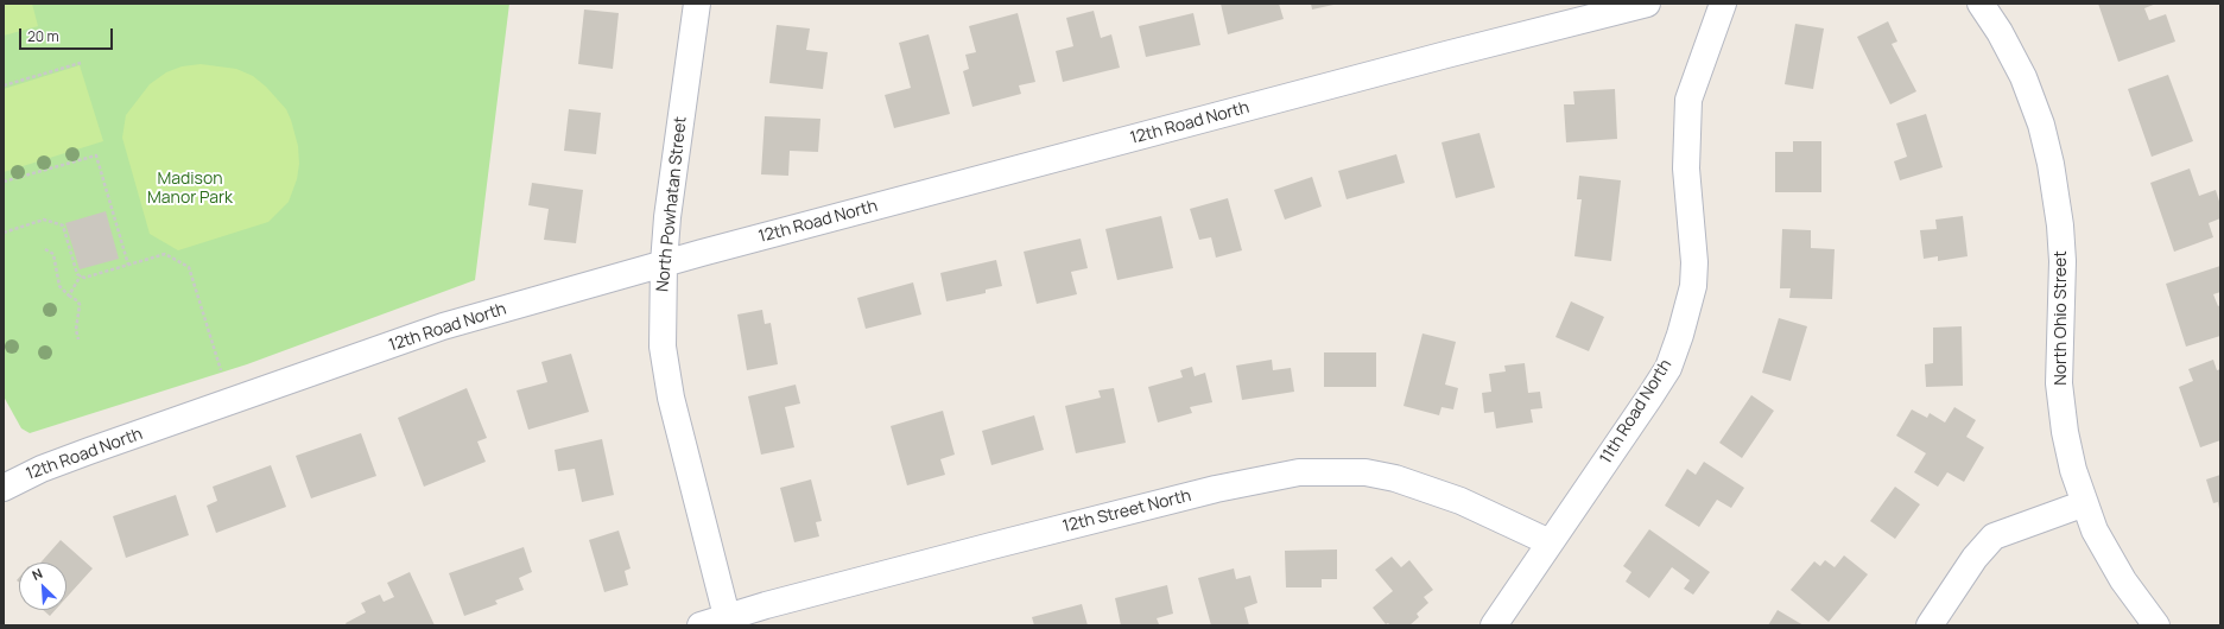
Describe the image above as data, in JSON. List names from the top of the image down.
{
  "streets": {
    "street": [
      "12th Road North",
      "North Powhatan Street",
      "North Ohio Street",
      "11th Road North",
      "12th Street North"
    ]
  },
  "crossings": [
    ["12th Road North", "North Powhatan Street"],
    ["North Powhatan Street", "12th Street North"],
    ["11th Road North", "12th Street North"]
  ],
  "parks": ["Madison Manor Park"],
  "scale_bar": "20 m",
  "north": "top left"
}
